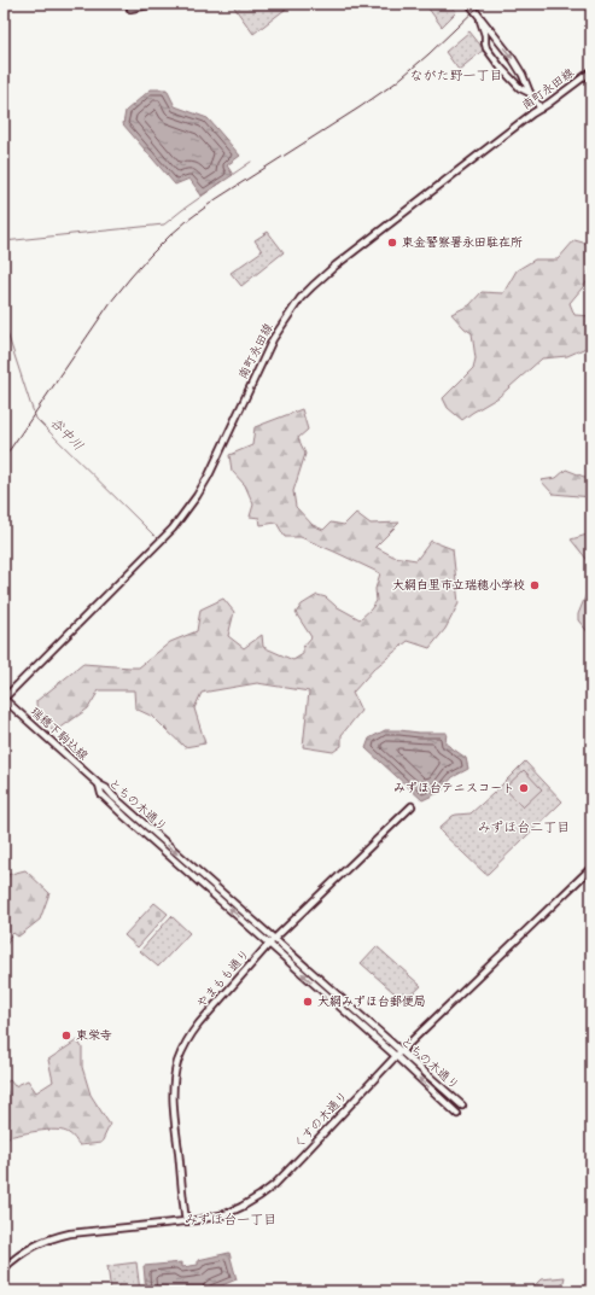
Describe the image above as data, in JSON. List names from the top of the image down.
{
  "streets": {
    "street": [
      "南町永田線",
      "瑞穂下駒込線",
      "とちの木通り",
      "やまもも通り",
      "くすの木通り"
    ]
  },
  "crossings": [
    ["南町永田線", "瑞穂下駒込線"],
    ["瑞穂下駒込線", "とちの木通り"],
    ["とちの木通り", "やまもも通り"],
    ["とちの木通り", "くすの木通り"],
    ["やまもも通り", "くすの木通り"]
  ],
  "districts": ["ながた野一丁目", "みずほ台二丁目", "みずほ台一丁目"],
  "water": ["谷中川"],
  "places": [
    "東金警察署永田駐在所",
    "大網白里市立瑞穂小学校",
    "みずほ台テニスコート",
    "大網みずほ台郵便局",
    "東栄寺"
  ]
}
